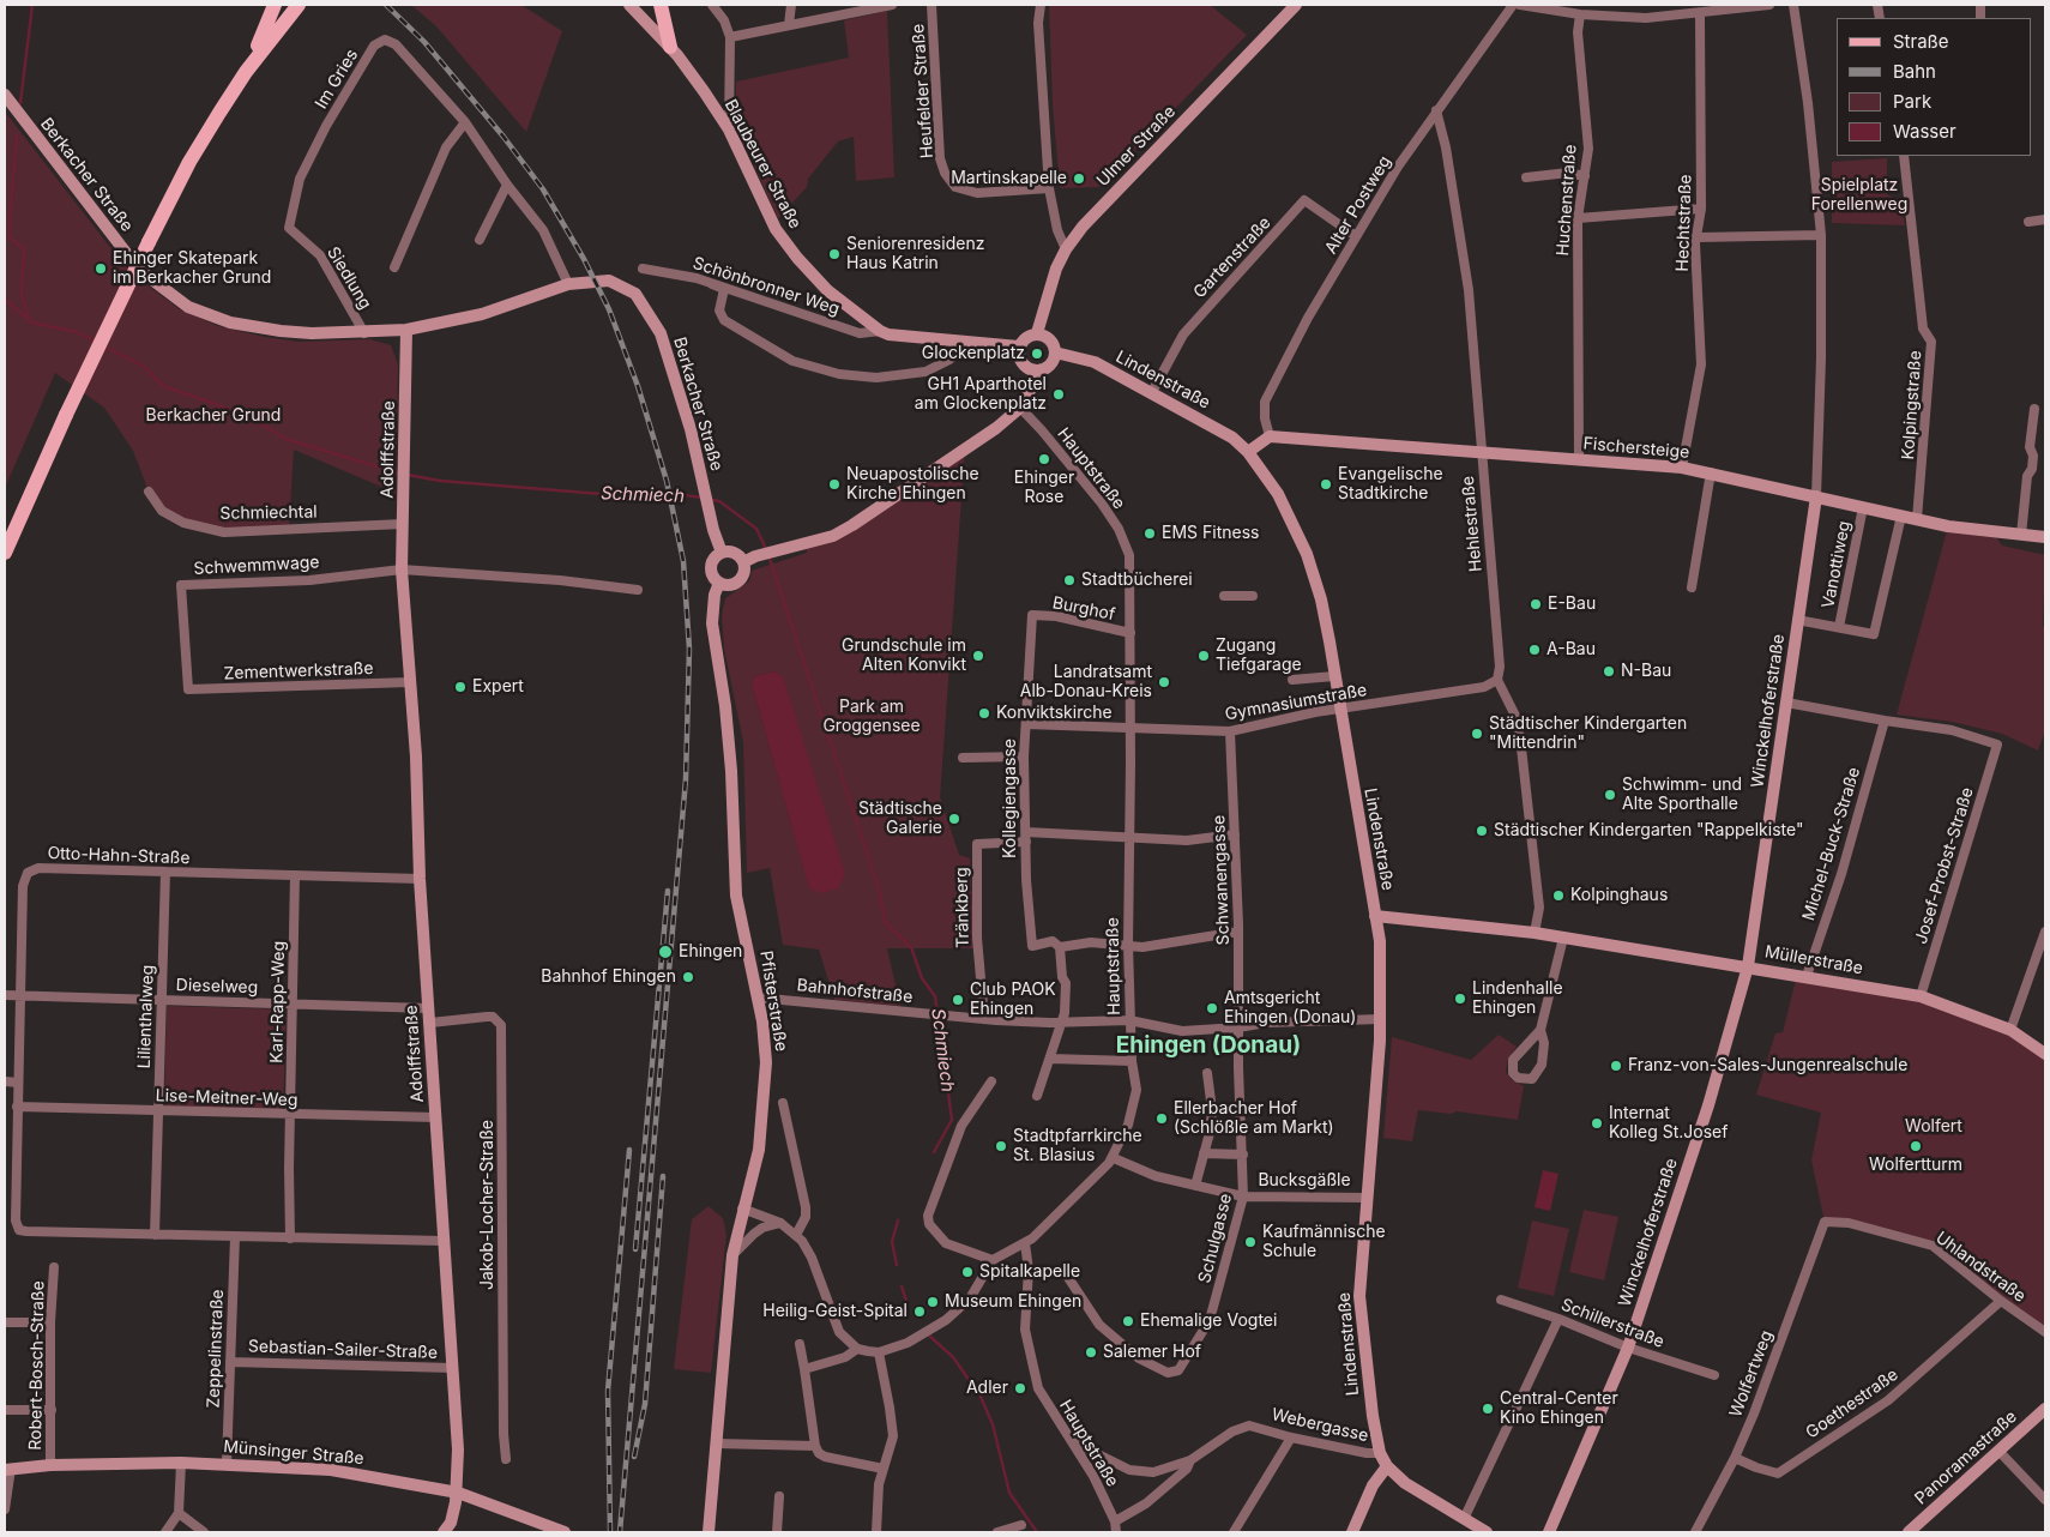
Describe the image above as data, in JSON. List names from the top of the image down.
{
  "streets": {
    "street": [
      "Im Gries",
      "Heufelder Straße",
      "Ulmer Straße",
      "Blaubeurer Straße",
      "Berkacher Straße",
      "Huchenstraße",
      "Alter Postweg",
      "Hechtstraße",
      "Gartenstraße",
      "Siedlung",
      "Schönbronner Weg",
      "Lindenstraße",
      "Kolpingstraße",
      "Fischersteige",
      "Adolffstraße",
      "Hauptstraße",
      "Schmiechtal",
      "Hehlestraße",
      "Vanottiweg",
      "Schwemmwage",
      "Burghof",
      "Zementwerkstraße",
      "Gymnasiumstraße",
      "Winckelhoferstraße",
      "Kollegiengasse",
      "Michel-Buck-Straße",
      "Otto-Hahn-Straße",
      "Josef-Probst-Straße",
      "Schwanengasse",
      "Tränkberg",
      "Müllerstraße",
      "Dieselweg",
      "Bahnhofstraße",
      "Pfisterstraße",
      "Karl-Rapp-Weg",
      "Lilienthalweg",
      "Lise-Meitner-Weg",
      "Bucksgäßle",
      "Jakob-Locher-Straße",
      "Schulgasse",
      "Uhlandstraße",
      "Schillerstraße",
      "Zeppelinstraße",
      "Sebastian-Sailer-Straße",
      "Robert-Bosch-Straße",
      "Wolfertweg",
      "Goethestraße",
      "Webergasse",
      "Münsinger Straße",
      "Panoramastraße"
    ]
  },
  "crossings": [
    ["Im Gries", "Berkacher Straße"],
    ["Im Gries", "Siedlung"],
    ["Ulmer Straße", "Blaubeurer Straße"],
    ["Ulmer Straße", "Lindenstraße"],
    ["Blaubeurer Straße", "Schönbronner Weg"],
    ["Blaubeurer Straße", "Lindenstraße"],
    ["Berkacher Straße", "Siedlung"],
    ["Berkacher Straße", "Adolffstraße"],
    ["Berkacher Straße", "Pfisterstraße"],
    ["Huchenstraße", "Fischersteige"],
    ["Alter Postweg", "Gartenstraße"],
    ["Alter Postweg", "Fischersteige"],
    ["Alter Postweg", "Hehlestraße"],
    ["Hechtstraße", "Fischersteige"],
    ["Gartenstraße", "Lindenstraße"],
    ["Lindenstraße", "Gymnasiumstraße"],
    ["Lindenstraße", "Müllerstraße"],
    ["Lindenstraße", "Bahnhofstraße"],
    ["Lindenstraße", "Bucksgäßle"],
    ["Lindenstraße", "Webergasse"],
    ["Kolpingstraße", "Fischersteige"],
    ["Fischersteige", "Hehlestraße"],
    ["Fischersteige", "Vanottiweg"],
    ["Fischersteige", "Winckelhoferstraße"],
    ["Adolffstraße", "Schmiechtal"],
    ["Adolffstraße", "Schwemmwage"],
    ["Adolffstraße", "Zementwerkstraße"],
    ["Adolffstraße", "Otto-Hahn-Straße"],
    ["Adolffstraße", "Dieselweg"],
    ["Adolffstraße", "Lise-Meitner-Weg"],
    ["Adolffstraße", "Jakob-Locher-Straße"],
    ["Adolffstraße", "Sebastian-Sailer-Straße"],
    ["Adolffstraße", "Münsinger Straße"],
    ["Hauptstraße", "Burghof"],
    ["Hauptstraße", "Gymnasiumstraße"],
    ["Hauptstraße", "Bahnhofstraße"],
    ["Hauptstraße", "Bucksgäßle"],
    ["Hauptstraße", "Webergasse"],
    ["Hehlestraße", "Gymnasiumstraße"],
    ["Hehlestraße", "Müllerstraße"],
    ["Schwemmwage", "Zementwerkstraße"],
    ["Burghof", "Kollegiengasse"],
    ["Gymnasiumstraße", "Kollegiengasse"],
    ["Gymnasiumstraße", "Schwanengasse"],
    ["Winckelhoferstraße", "Müllerstraße"],
    ["Winckelhoferstraße", "Schillerstraße"],
    ["Kollegiengasse", "Tränkberg"],
    ["Michel-Buck-Straße", "Josef-Probst-Straße"],
    ["Michel-Buck-Straße", "Müllerstraße"],
    ["Otto-Hahn-Straße", "Dieselweg"],
    ["Otto-Hahn-Straße", "Karl-Rapp-Weg"],
    ["Otto-Hahn-Straße", "Lilienthalweg"],
    ["Otto-Hahn-Straße", "Lise-Meitner-Weg"],
    ["Otto-Hahn-Straße", "Zeppelinstraße"],
    ["Josef-Probst-Straße", "Müllerstraße"],
    ["Schwanengasse", "Bahnhofstraße"],
    ["Schwanengasse", "Schulgasse"],
    ["Tränkberg", "Bahnhofstraße"],
    ["Dieselweg", "Karl-Rapp-Weg"],
    ["Dieselweg", "Lilienthalweg"],
    ["Bahnhofstraße", "Pfisterstraße"],
    ["Karl-Rapp-Weg", "Lise-Meitner-Weg"],
    ["Lilienthalweg", "Lise-Meitner-Weg"],
    ["Bucksgäßle", "Schulgasse"],
    ["Uhlandstraße", "Wolfertweg"],
    ["Uhlandstraße", "Goethestraße"],
    ["Zeppelinstraße", "Sebastian-Sailer-Straße"],
    ["Zeppelinstraße", "Münsinger Straße"],
    ["Robert-Bosch-Straße", "Münsinger Straße"],
    ["Wolfertweg", "Goethestraße"]
  ],
  "districts": ["Ehingen (Donau)"],
  "water": ["Schmiech"],
  "parks": [
    "Spielplatz Forellenweg",
    "Berkacher Grund",
    "Park am Groggensee",
    "Wolfert"
  ],
  "places": [
    "Martinskapelle",
    "Seniorenresidenz Haus Katrin",
    "Ehinger Skatepark im Berkacher Grund",
    "Glockenplatz",
    "GH1 Aparthotel am Glockenplatz",
    "Ehinger Rose",
    "Neuapostolische Kirche Ehingen",
    "Evangelische Stadtkirche",
    "EMS Fitness",
    "Stadtbücherei",
    "E-Bau",
    "A-Bau",
    "Grundschule im Alten Konvikt",
    "Zugang Tiefgarage",
    "N-Bau",
    "Landratsamt Alb-Donau-Kreis",
    "Expert",
    "Konviktskirche",
    "Städtischer Kindergarten \"Mittendrin\"",
    "Schwimm- und Alte Sporthalle",
    "Städtische Galerie",
    "Städtischer Kindergarten \"Rappelkiste\"",
    "Kolpinghaus",
    "Ehingen",
    "Bahnhof Ehingen",
    "Lindenhalle Ehingen",
    "Club PAOK Ehingen",
    "Amtsgericht Ehingen (Donau)",
    "Franz-von-Sales-Jungenrealschule",
    "Ellerbacher Hof (Schlößle am Markt)",
    "Internat Kolleg St.Josef",
    "Stadtpfarrkirche St. Blasius",
    "Wolfertturm",
    "Kaufmännische Schule",
    "Spitalkapelle",
    "Museum Ehingen",
    "Heilig-Geist-Spital",
    "Ehemalige Vogtei",
    "Salemer Hof",
    "Adler",
    "Central-Center Kino Ehingen"
  ],
  "legend": [
    "Straße",
    "Bahn",
    "Park",
    "Wasser"
  ]
}
